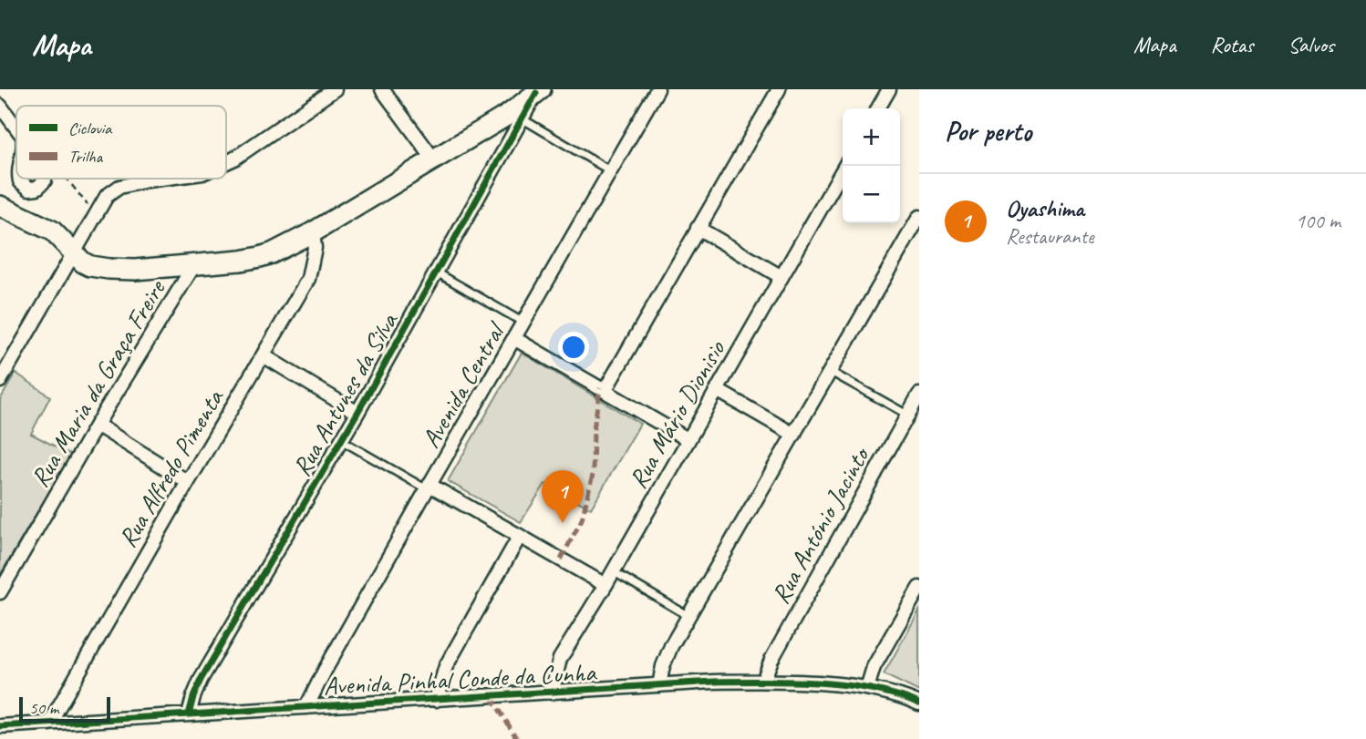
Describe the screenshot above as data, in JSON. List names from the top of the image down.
{
  "streets": {
    "street": [
      "Rua Maria da Graça Freire",
      "Avenida Central",
      "Rua Antunes da Silva",
      "Rua Mário Dionisio",
      "Rua Alfredo Pimenta",
      "Rua António Jacinto",
      "Avenida Pinhal Conde da Cunha"
    ]
  },
  "crossings": [
    ["Avenida Central", "Avenida Pinhal Conde da Cunha"],
    ["Rua Antunes da Silva", "Avenida Pinhal Conde da Cunha"],
    ["Rua Mário Dionisio", "Avenida Pinhal Conde da Cunha"],
    ["Rua Alfredo Pimenta", "Avenida Pinhal Conde da Cunha"],
    ["Rua António Jacinto", "Avenida Pinhal Conde da Cunha"]
  ],
  "legend": ["Ciclovia", "Trilha"],
  "scale_bar": "50 m",
  "page": {
    "header": "Mapa",
    "nav": ["Mapa", "Rotas", "Salvos"],
    "heading": "Por perto",
    "map_buttons": ["+", "−"],
    "list": [
      {
        "mark": "1",
        "name": "Oyashima",
        "note": "Restaurante",
        "value": "100 m"
      }
    ],
    "pins": "1",
    "scale": "50 m"
  }
}
